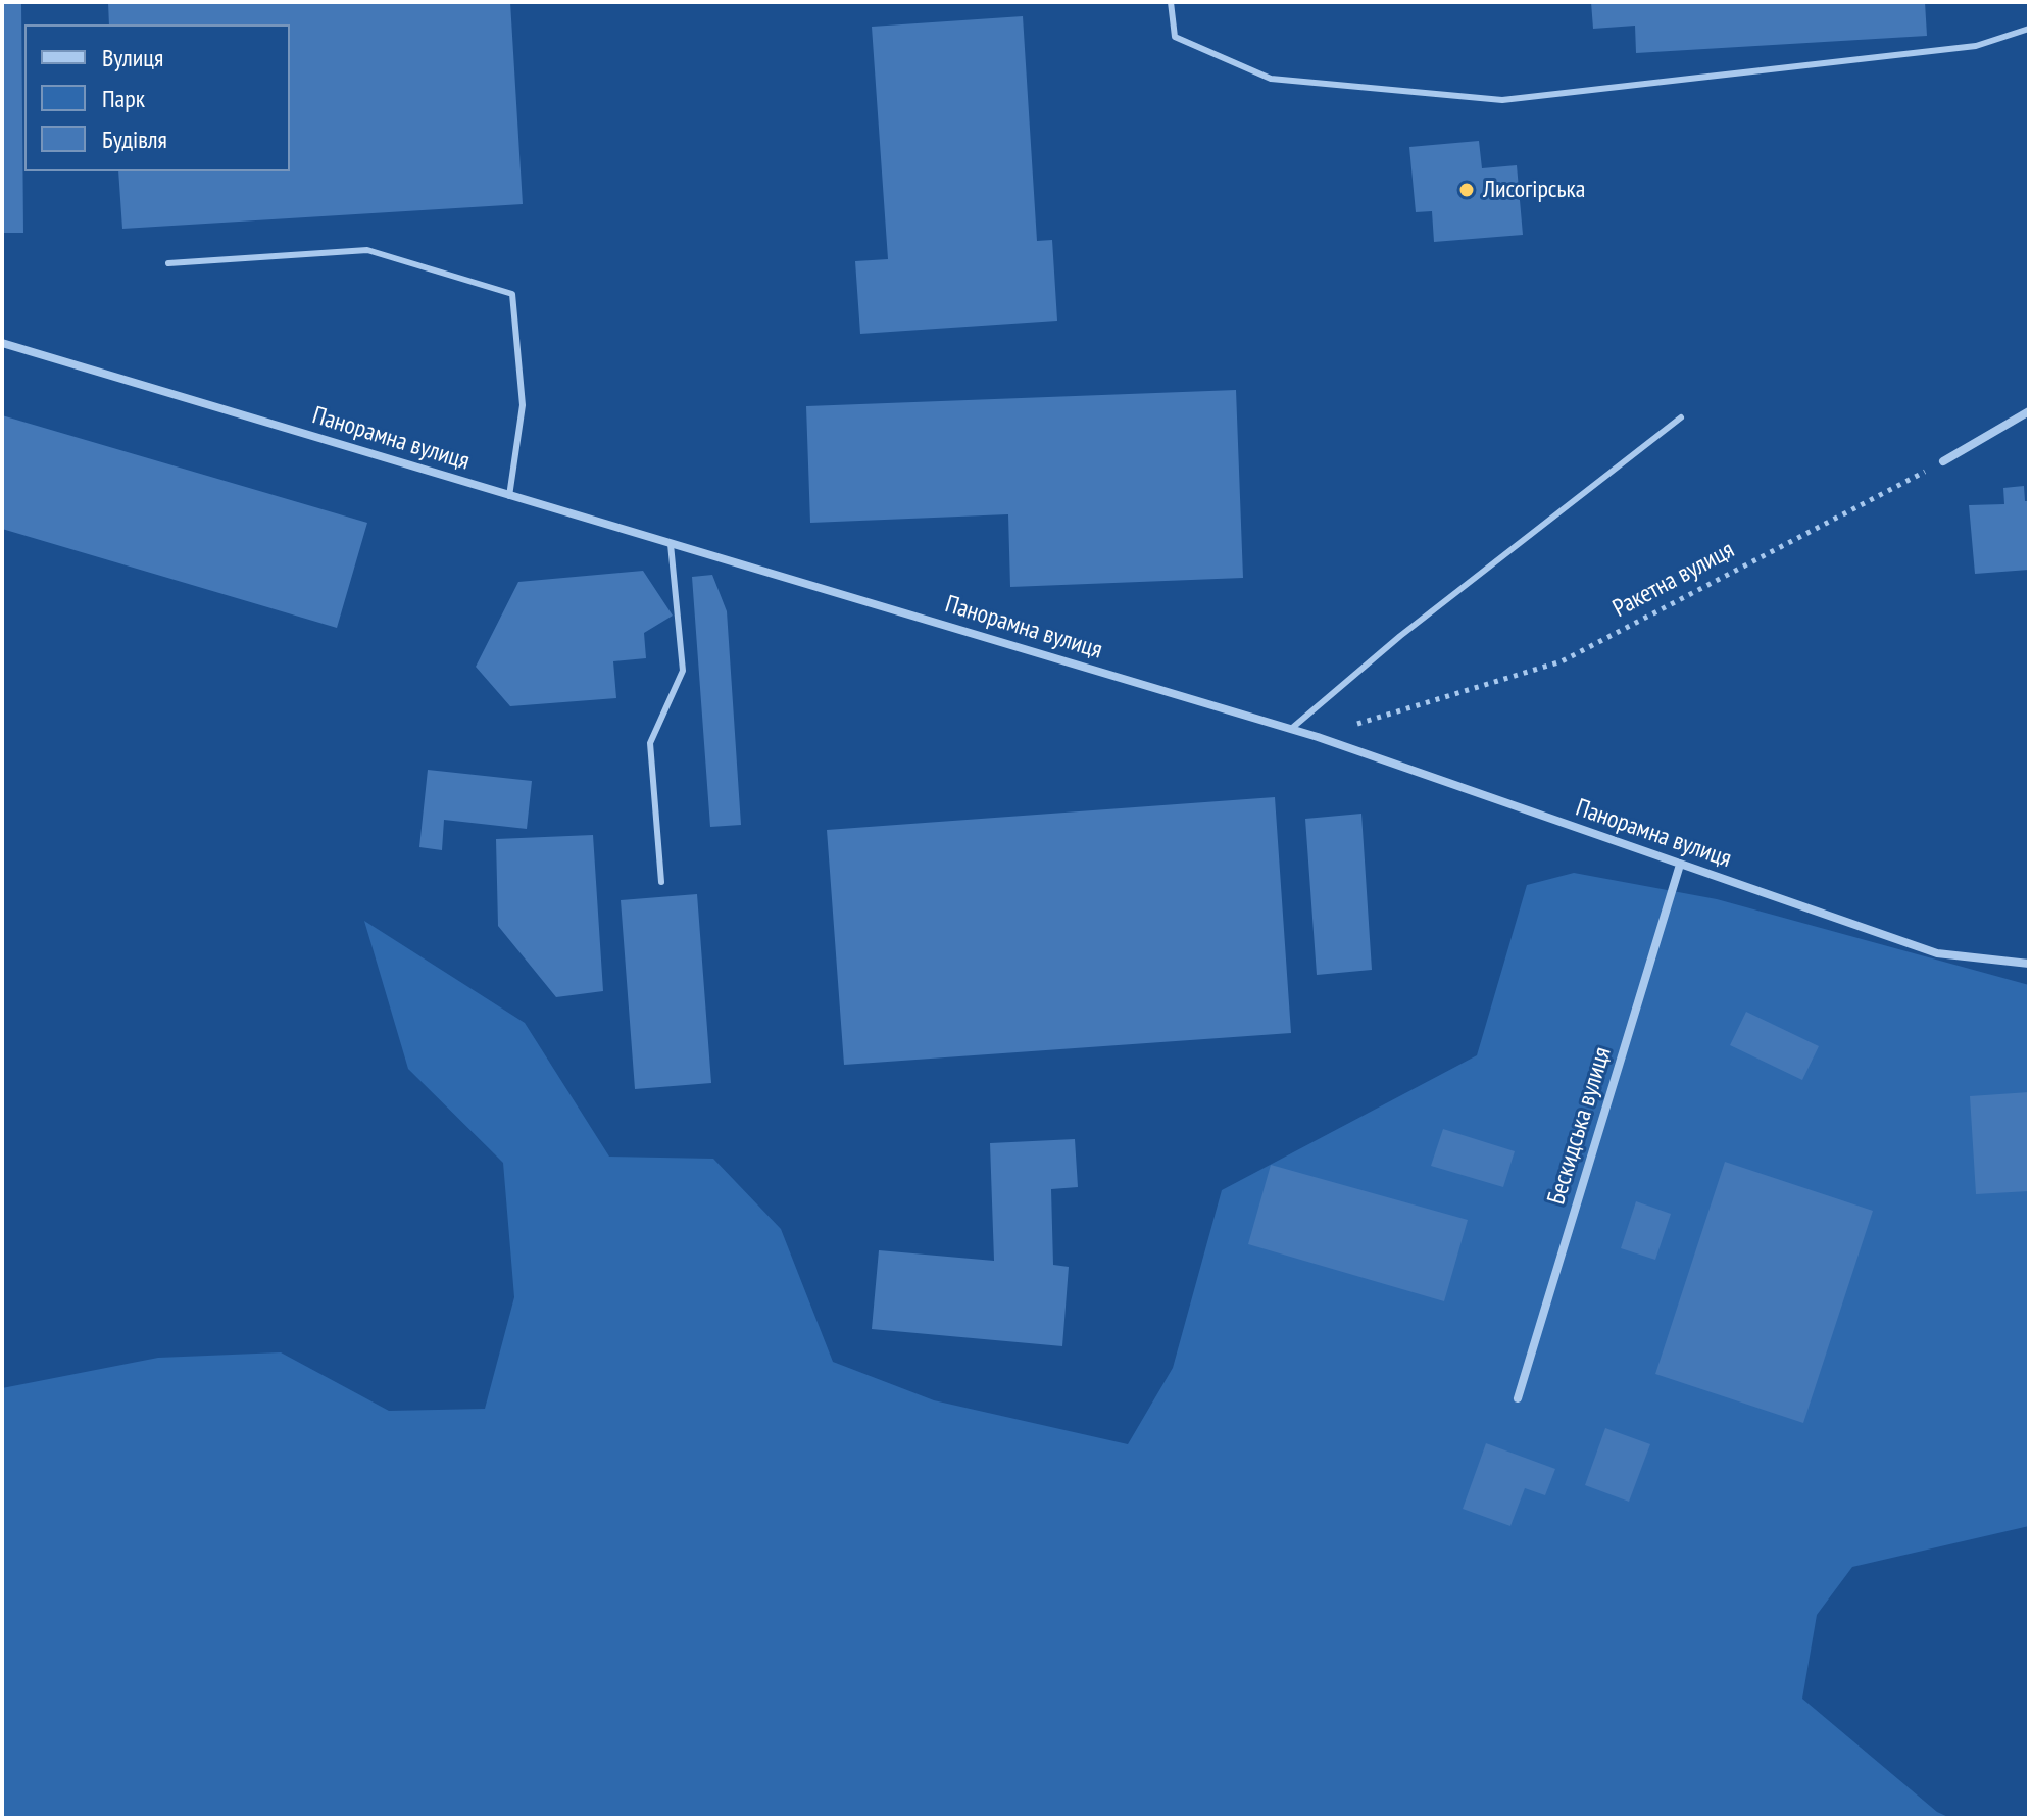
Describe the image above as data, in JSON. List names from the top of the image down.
{
  "streets": {
    "street": ["Панорамна вулиця", "Бескидська вулиця"],
    "path": ["Ракетна вулиця"]
  },
  "crossings": [
    ["Панорамна вулиця", "Ракетна вулиця"],
    ["Панорамна вулиця", "Бескидська вулиця"]
  ],
  "places": ["Лисогірська"],
  "legend": ["Вулиця", "Парк", "Будівля"]
}
